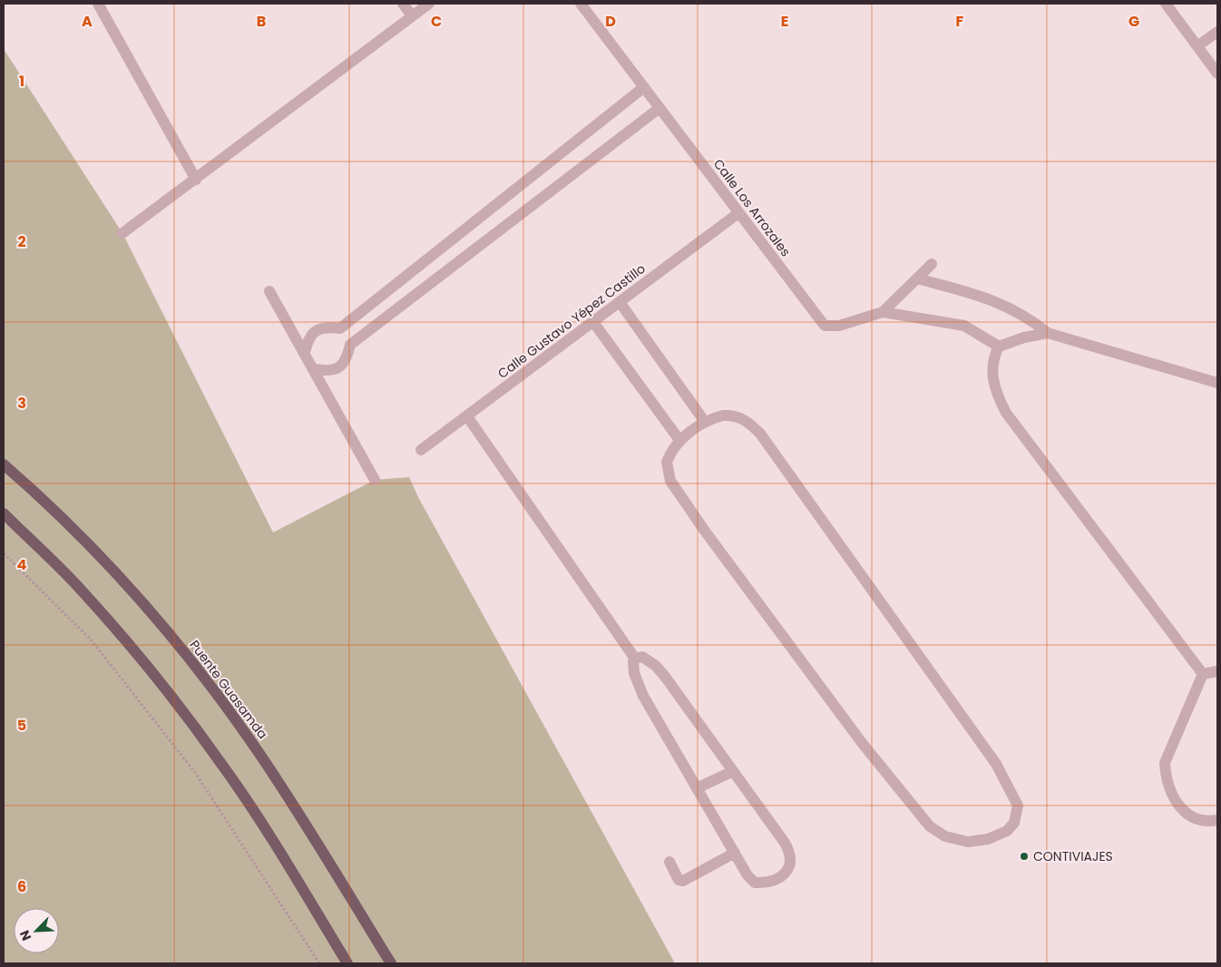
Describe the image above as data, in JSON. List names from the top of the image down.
{
  "streets": {
    "main road": ["Puente Guasamda"],
    "street": ["Calle Los Arrozales", "Calle Gustavo Yépez Castillo"]
  },
  "crossings": [
    ["Calle Los Arrozales", "Calle Gustavo Yépez Castillo"]
  ],
  "places": ["CONTIVIAJES"],
  "north": "bottom left",
  "grid": {
    "columns": [
      "A",
      "B",
      "C",
      "D",
      "E",
      "F",
      "G"
    ],
    "rows": [
      "1",
      "2",
      "3",
      "4",
      "5",
      "6"
    ]
  }
}
